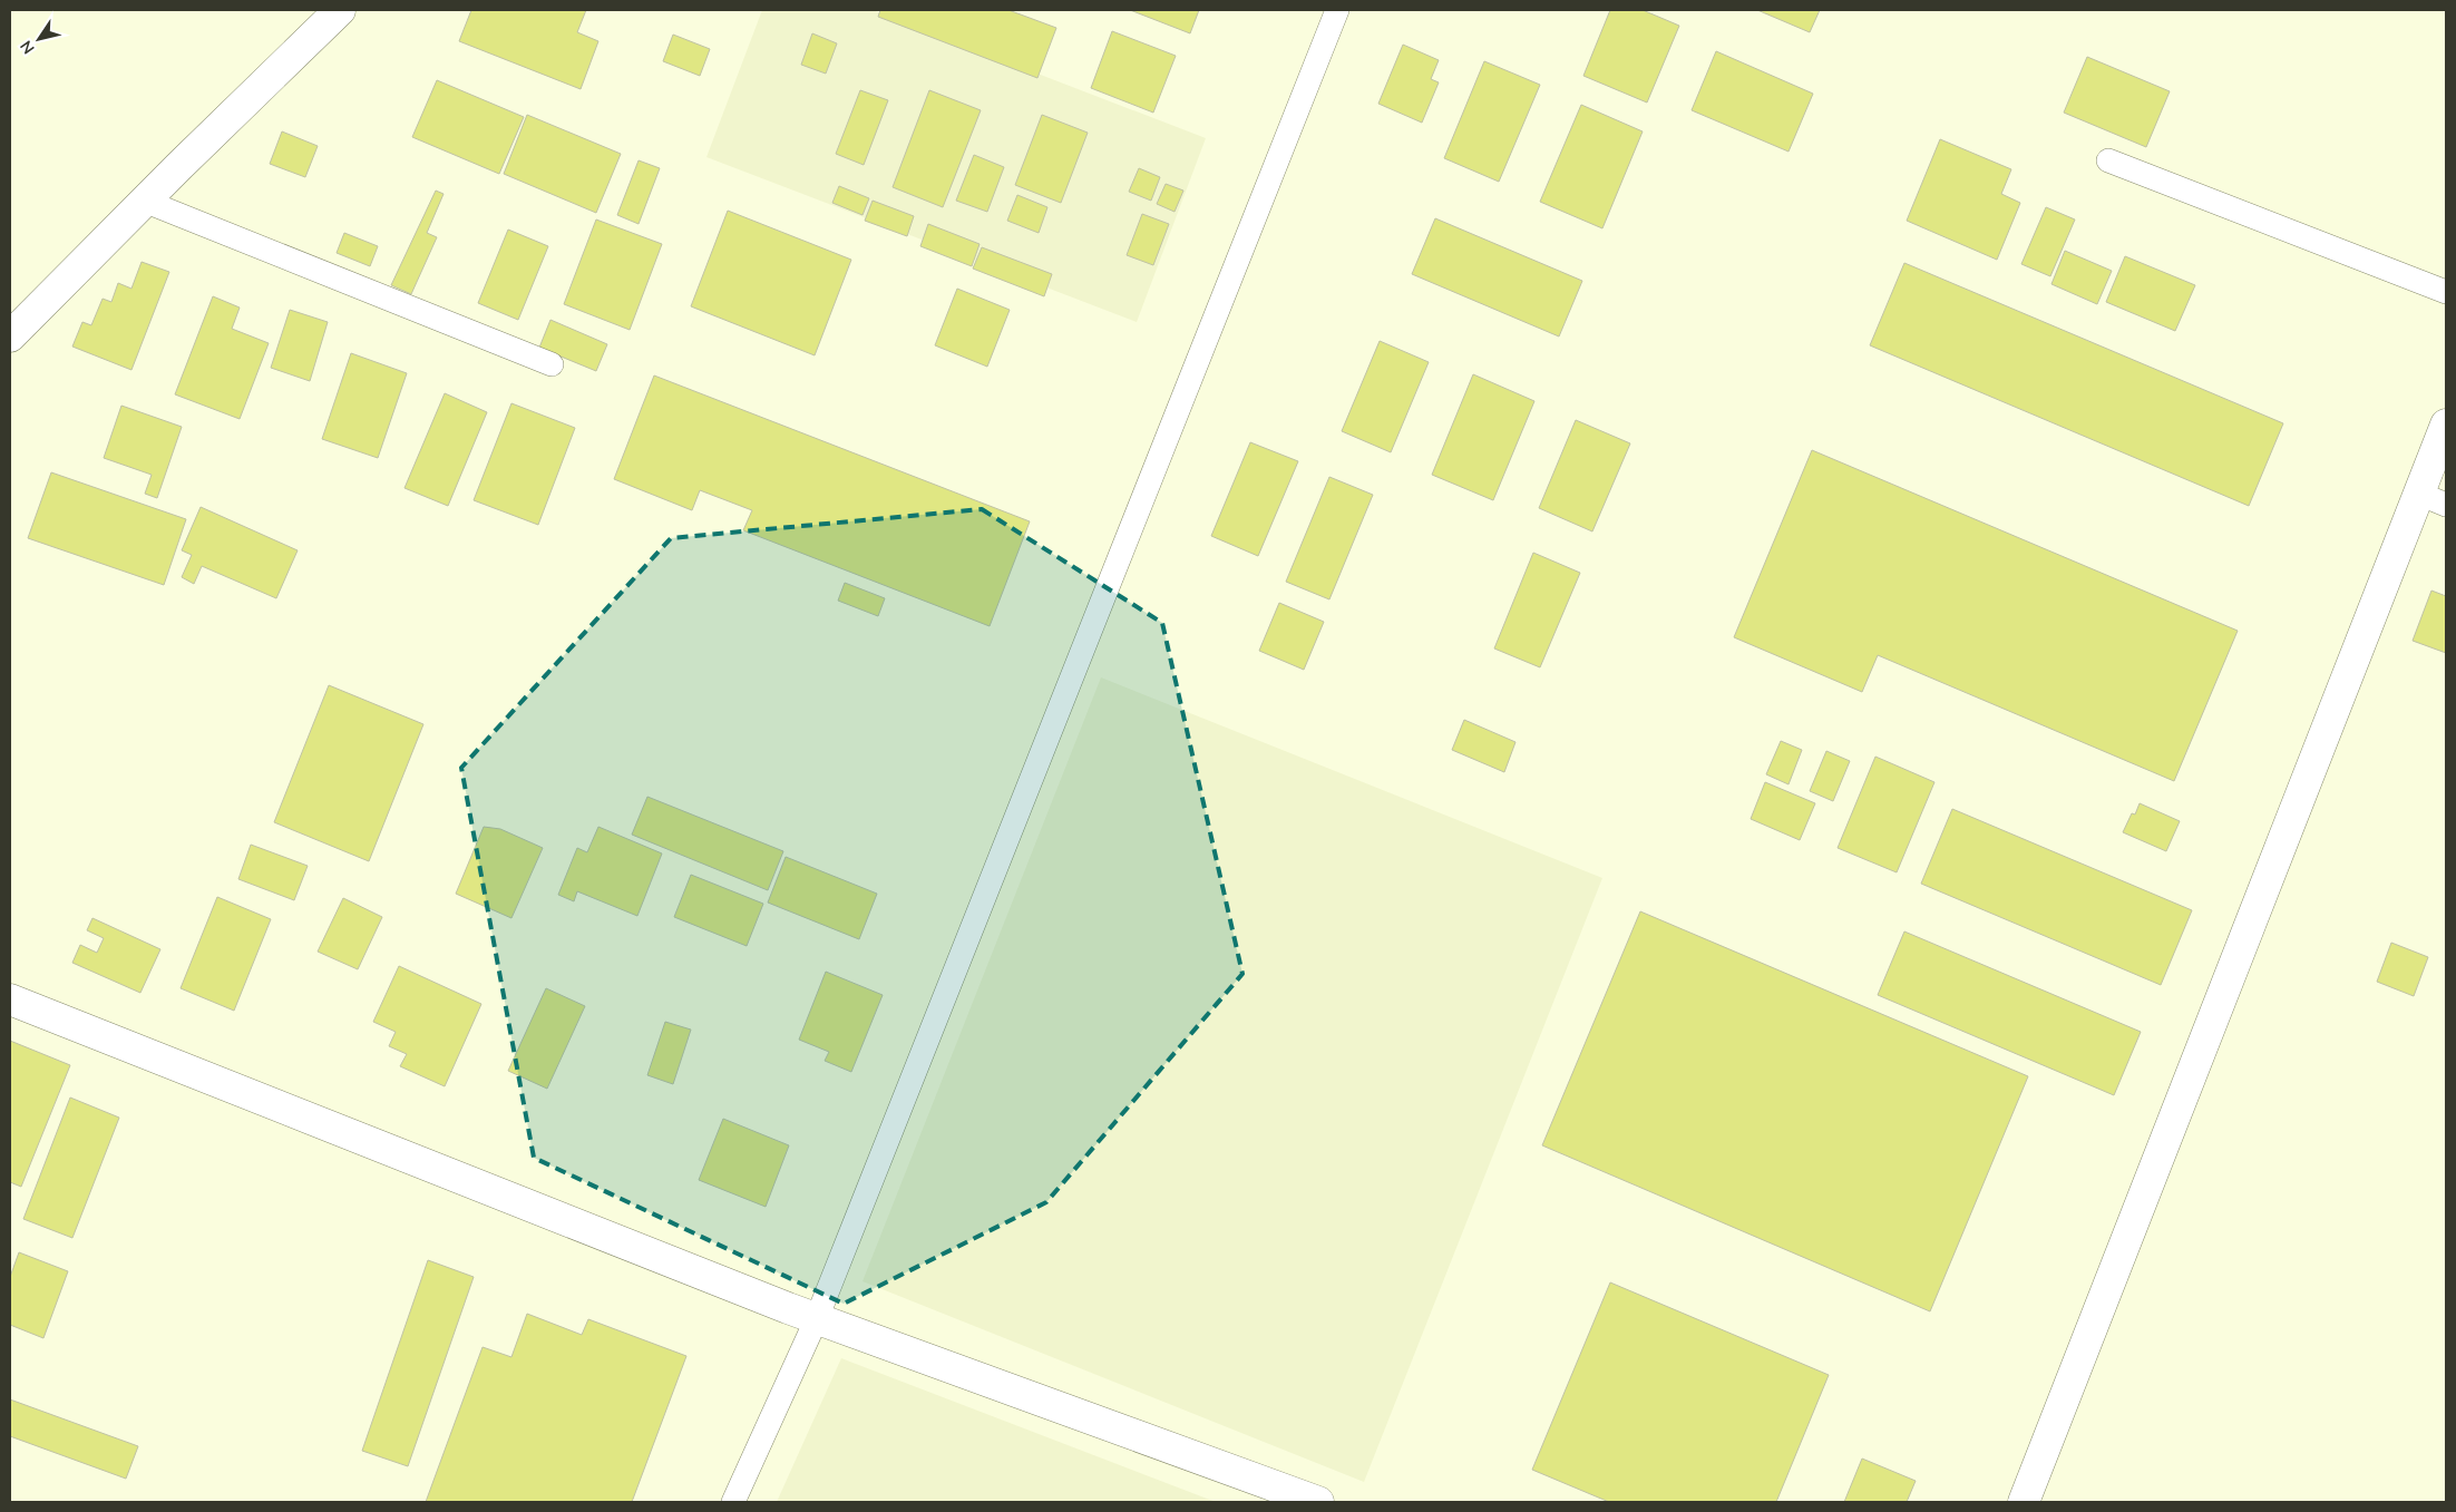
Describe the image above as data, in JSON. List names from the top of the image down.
{
  "north": "bottom left"
}
